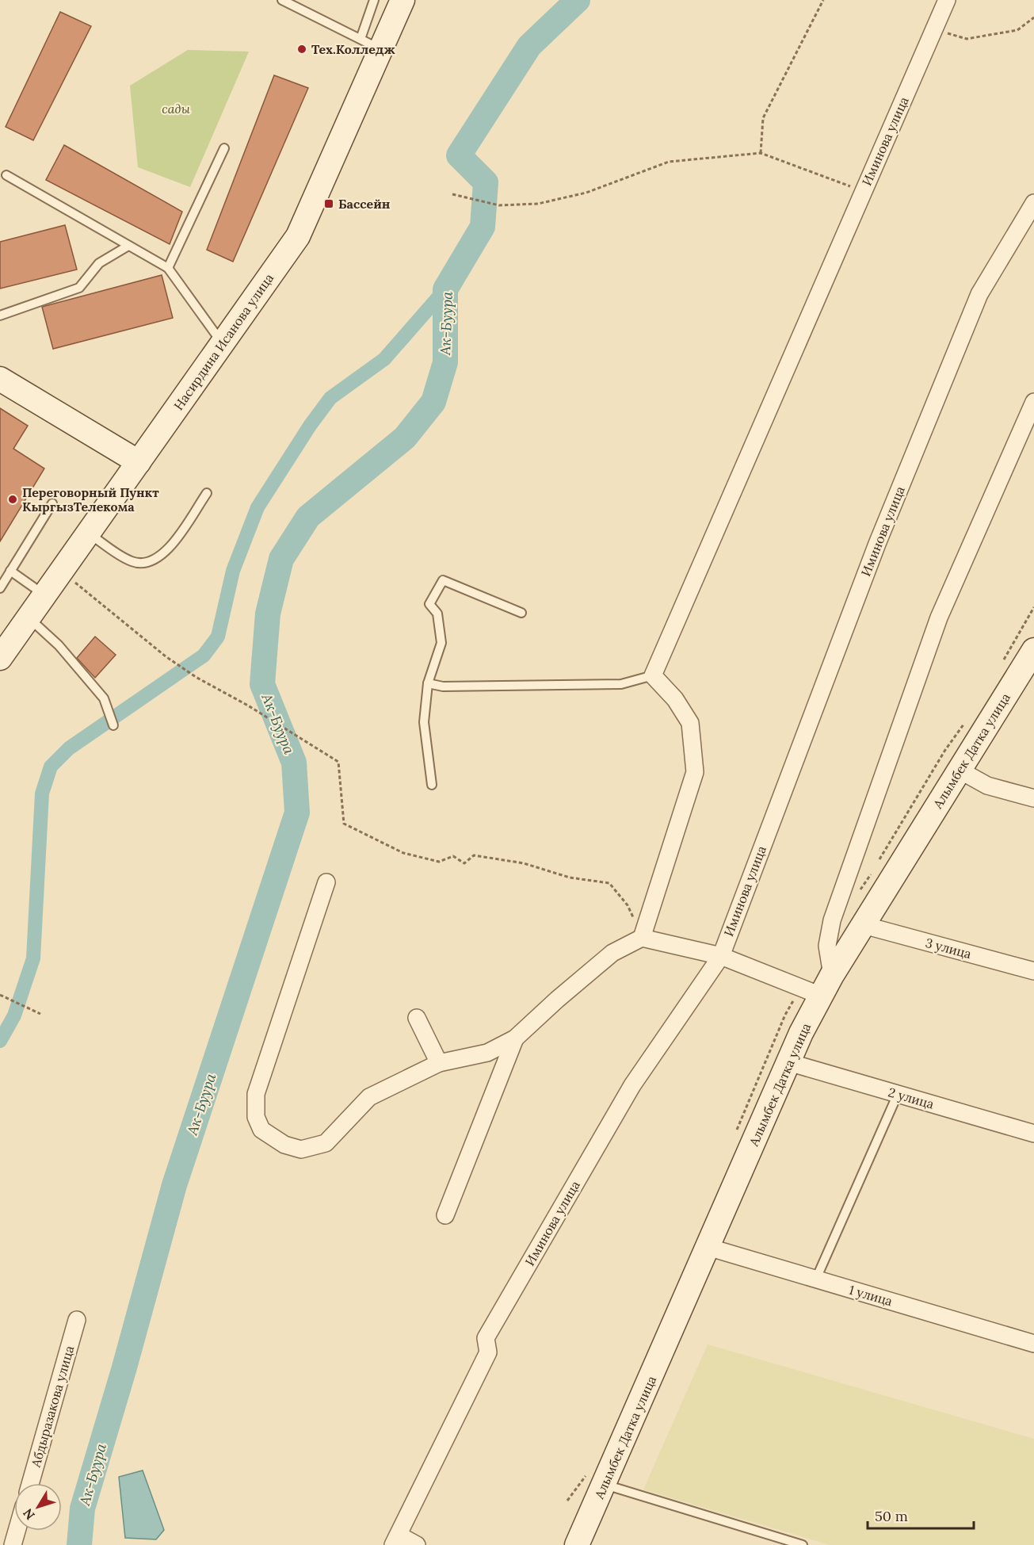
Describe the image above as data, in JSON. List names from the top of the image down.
{
  "streets": {
    "main road": ["Насирдина Исанова улица", "Алымбек Датка улица"],
    "street": [
      "Иминова улица",
      "3 улица",
      "2 улица",
      "1 улица",
      "Абдыразакова улица"
    ]
  },
  "crossings": [
    ["Алымбек Датка улица", "3 улица"],
    ["Алымбек Датка улица", "2 улица"],
    ["Алымбек Датка улица", "1 улица"]
  ],
  "water": ["Ак-Буура"],
  "parks": ["сады"],
  "places": {
    "other": ["Тех.Колледж", "Переговорный Пункт КыргызТелекома"],
    "transit": ["Бассейн"]
  },
  "scale_bar": "50 m",
  "north": "bottom left"
}
